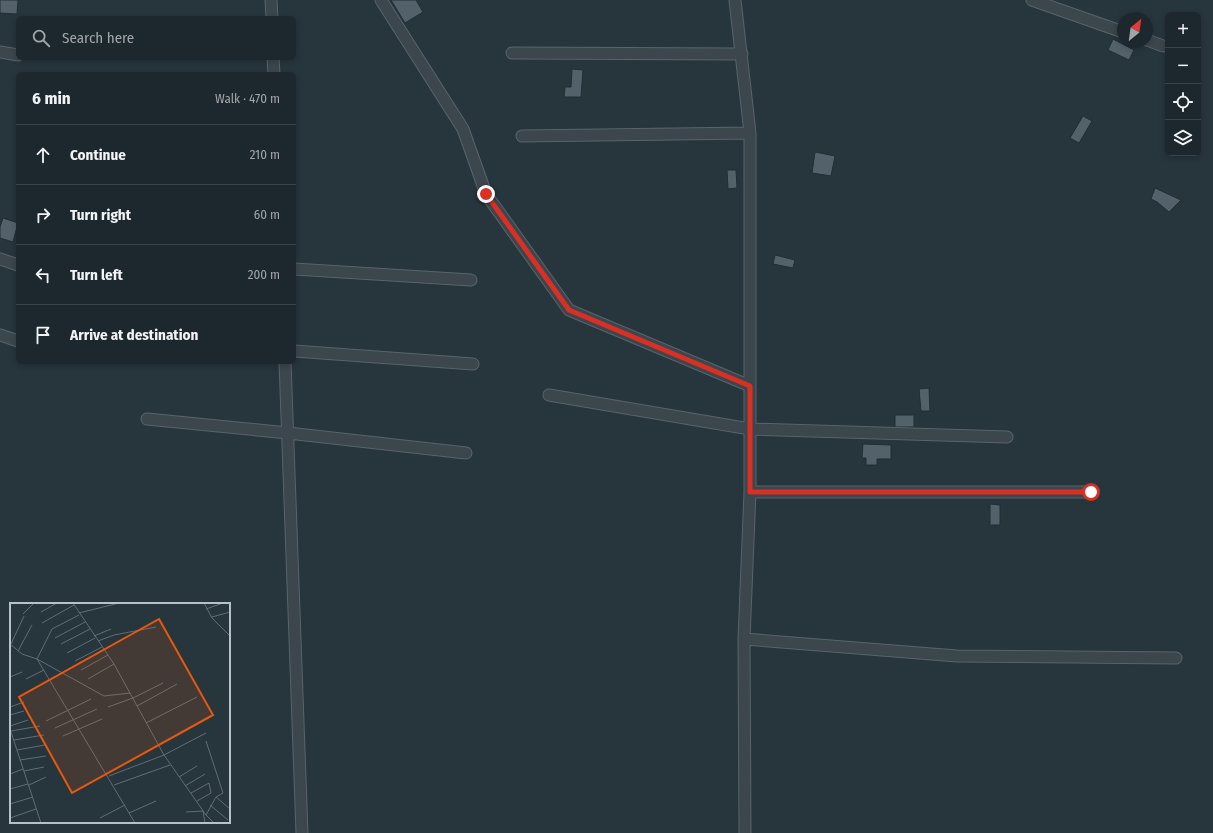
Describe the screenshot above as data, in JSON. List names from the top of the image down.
{
  "north": "top right",
  "page": {
    "map_buttons": ["+", "−"],
    "search": "Search here",
    "heading": ["6 min", "Walk · 470 m"],
    "list": [
      ["Continue", "210 m"],
      ["Turn right", "60 m"],
      ["Turn left", "200 m"],
      "Arrive at destination"
    ]
  }
}
